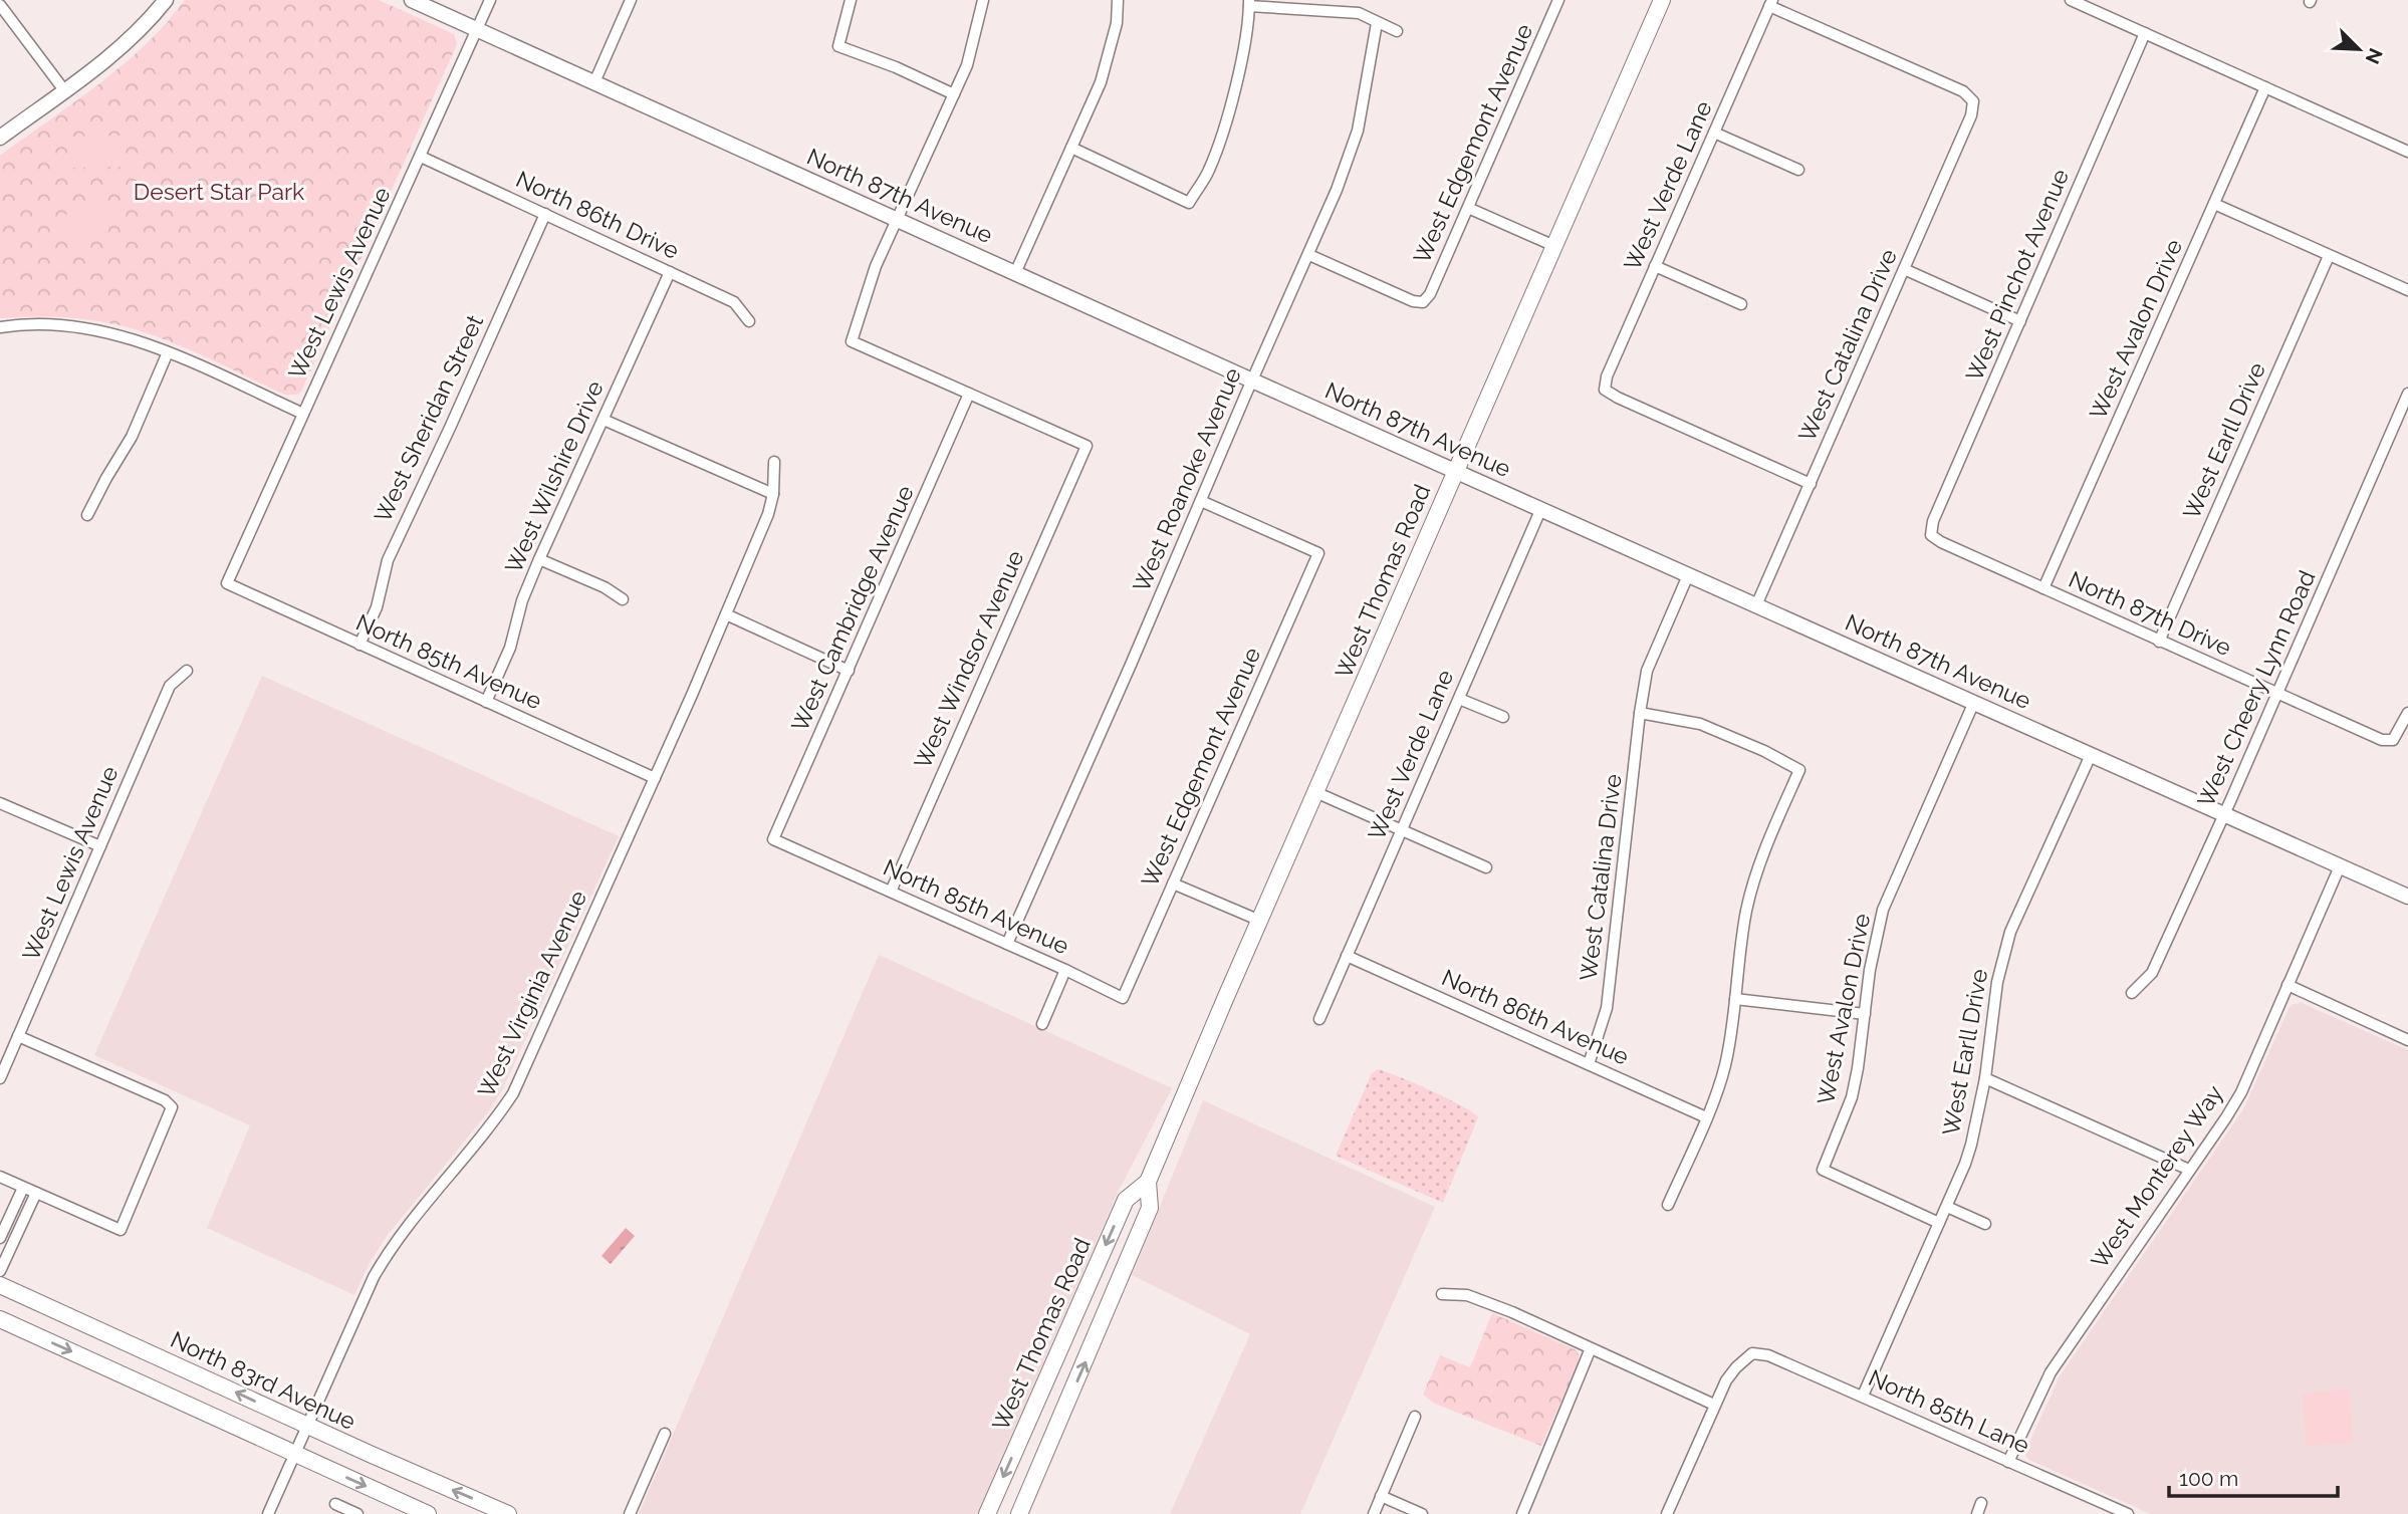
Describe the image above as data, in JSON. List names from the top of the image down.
{
  "streets": {
    "main road": ["West Thomas Road", "North 83rd Avenue"],
    "street": [
      "West Edgemont Avenue",
      "West Verde Lane",
      "North 87th Avenue",
      "North 86th Drive",
      "West Pinchot Avenue",
      "West Lewis Avenue",
      "West Avalon Drive",
      "West Catalina Drive",
      "West Sheridan Street",
      "West Earll Drive",
      "West Wilshire Drive",
      "West Roanoke Avenue",
      "West Cambridge Avenue",
      "North 87th Drive",
      "West Windsor Avenue",
      "North 85th Avenue",
      "West Cheery Lynn Road",
      "West Virginia Avenue",
      "North 86th Avenue",
      "West Monterey Way",
      "North 85th Lane"
    ]
  },
  "crossings": [
    ["West Edgemont Avenue", "West Roanoke Avenue"],
    ["West Edgemont Avenue", "North 85th Avenue"],
    ["West Verde Lane", "North 87th Avenue"],
    ["West Verde Lane", "West Catalina Drive"],
    ["West Verde Lane", "North 86th Avenue"],
    ["North 87th Avenue", "West Lewis Avenue"],
    ["North 87th Avenue", "West Avalon Drive"],
    ["North 87th Avenue", "West Catalina Drive"],
    ["North 87th Avenue", "West Earll Drive"],
    ["North 87th Avenue", "West Roanoke Avenue"],
    ["North 87th Avenue", "West Thomas Road"],
    ["North 87th Avenue", "West Cheery Lynn Road"],
    ["North 87th Avenue", "West Monterey Way"],
    ["North 86th Drive", "West Lewis Avenue"],
    ["North 86th Drive", "West Sheridan Street"],
    ["North 86th Drive", "West Wilshire Drive"],
    ["West Pinchot Avenue", "North 87th Drive"],
    ["West Lewis Avenue", "North 85th Avenue"],
    ["West Avalon Drive", "West Earll Drive"],
    ["West Avalon Drive", "North 87th Drive"],
    ["West Catalina Drive", "North 86th Avenue"],
    ["West Sheridan Street", "North 85th Avenue"],
    ["West Earll Drive", "North 87th Drive"],
    ["West Earll Drive", "North 85th Lane"],
    ["West Wilshire Drive", "North 85th Avenue"],
    ["West Roanoke Avenue", "North 85th Avenue"],
    ["West Cambridge Avenue", "West Windsor Avenue"],
    ["West Cambridge Avenue", "North 85th Avenue"],
    ["North 87th Drive", "West Cheery Lynn Road"],
    ["West Windsor Avenue", "North 85th Avenue"],
    ["North 85th Avenue", "West Virginia Avenue"],
    ["West Virginia Avenue", "North 83rd Avenue"],
    ["West Monterey Way", "North 85th Lane"]
  ],
  "parks": ["Desert Star Park"],
  "scale_bar": "100 m",
  "north": "bottom right"
}
